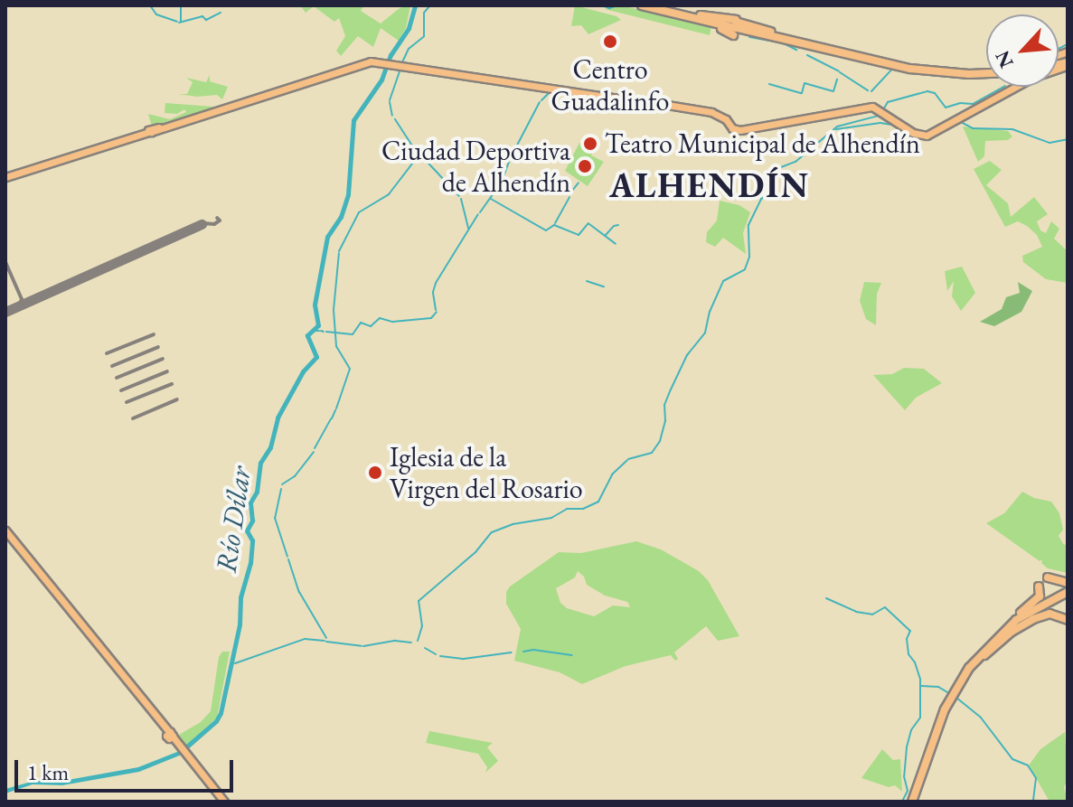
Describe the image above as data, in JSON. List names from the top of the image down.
{
  "districts": ["ALHENDÍN"],
  "water": ["Río Dílar"],
  "places": [
    "Centro Guadalinfo",
    "Teatro Municipal de Alhendín",
    "Ciudad Deportiva de Alhendín",
    "Iglesia de la Virgen del Rosario"
  ],
  "scale_bar": "1 km",
  "north": "bottom left"
}
